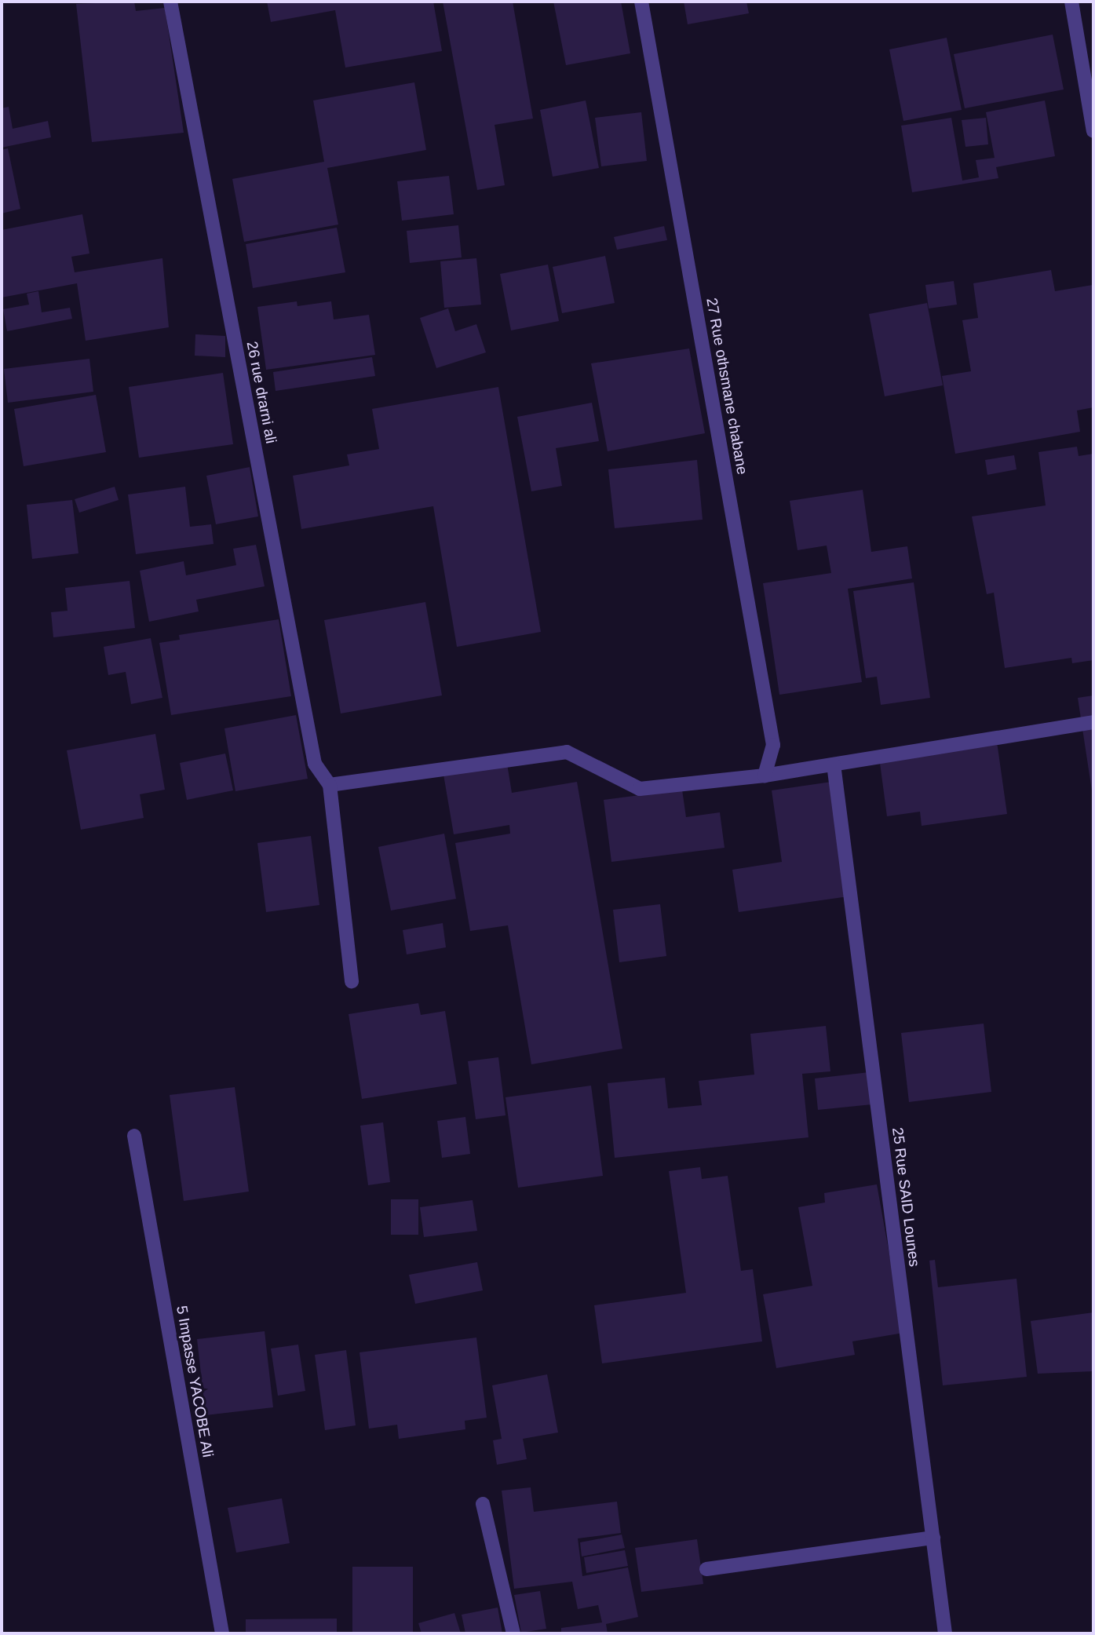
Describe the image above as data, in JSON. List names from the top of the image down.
{
  "streets": {
    "street": [
      "27 Rue othsmane chabane",
      "26 rue drarni ali",
      "25 Rue SAID Lounes",
      "5 Impasse YACOBE Ali"
    ]
  }
}
